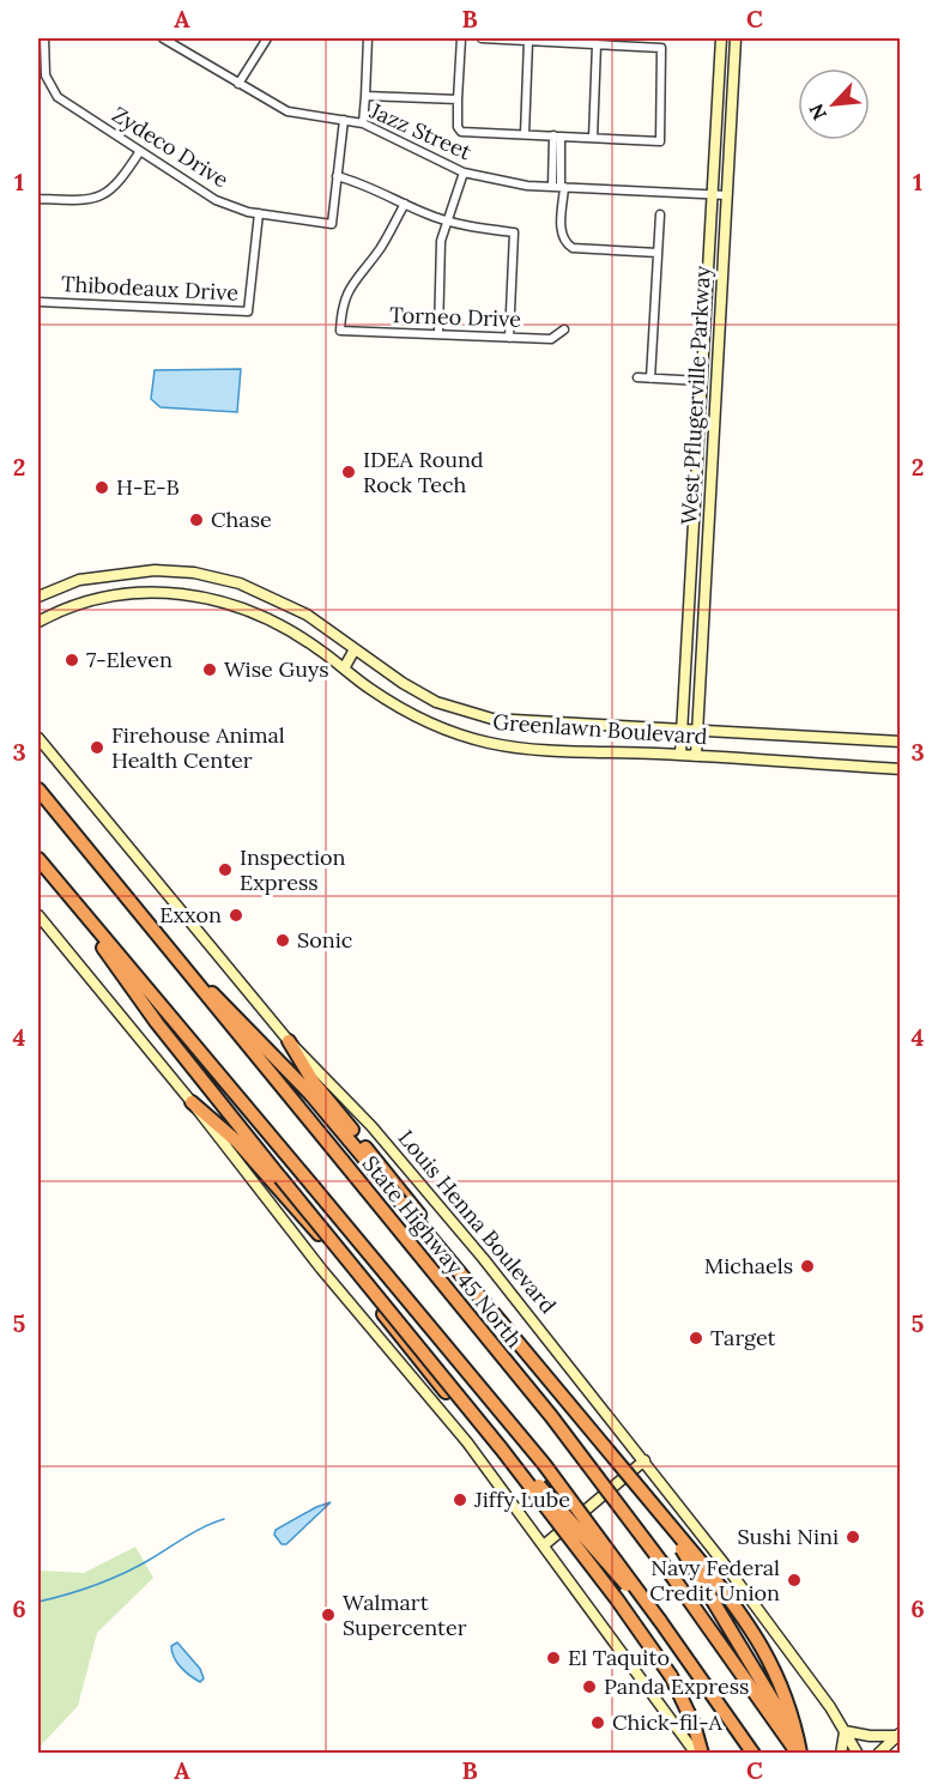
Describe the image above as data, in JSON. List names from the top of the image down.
{
  "streets": {
    "highway": ["State Highway 45 North"],
    "main road": ["West Pflugerville Parkway", "Greenlawn Boulevard", "Louis Henna Boulevard"],
    "street": [
      "Jazz Street",
      "Zydeco Drive",
      "Thibodeaux Drive",
      "Torneo Drive"
    ]
  },
  "crossings": [
    ["Jazz Street", "West Pflugerville Parkway"],
    ["Zydeco Drive", "Thibodeaux Drive"],
    ["West Pflugerville Parkway", "Greenlawn Boulevard"]
  ],
  "places": [
    "IDEA Round Rock Tech",
    "H-E-B",
    "Chase",
    "7-Eleven",
    "Wise Guys",
    "Firehouse Animal Health Center",
    "Inspection Express",
    "Exxon",
    "Sonic",
    "Michaels",
    "Target",
    "Jiffy Lube",
    "Sushi Nini",
    "Navy Federal Credit Union",
    "Walmart Supercenter",
    "El Taquito",
    "Panda Express",
    "Chick-fil-A"
  ],
  "north": "bottom left",
  "grid": {
    "columns": ["A", "B", "C"],
    "rows": [
      "1",
      "2",
      "3",
      "4",
      "5",
      "6"
    ]
  }
}
